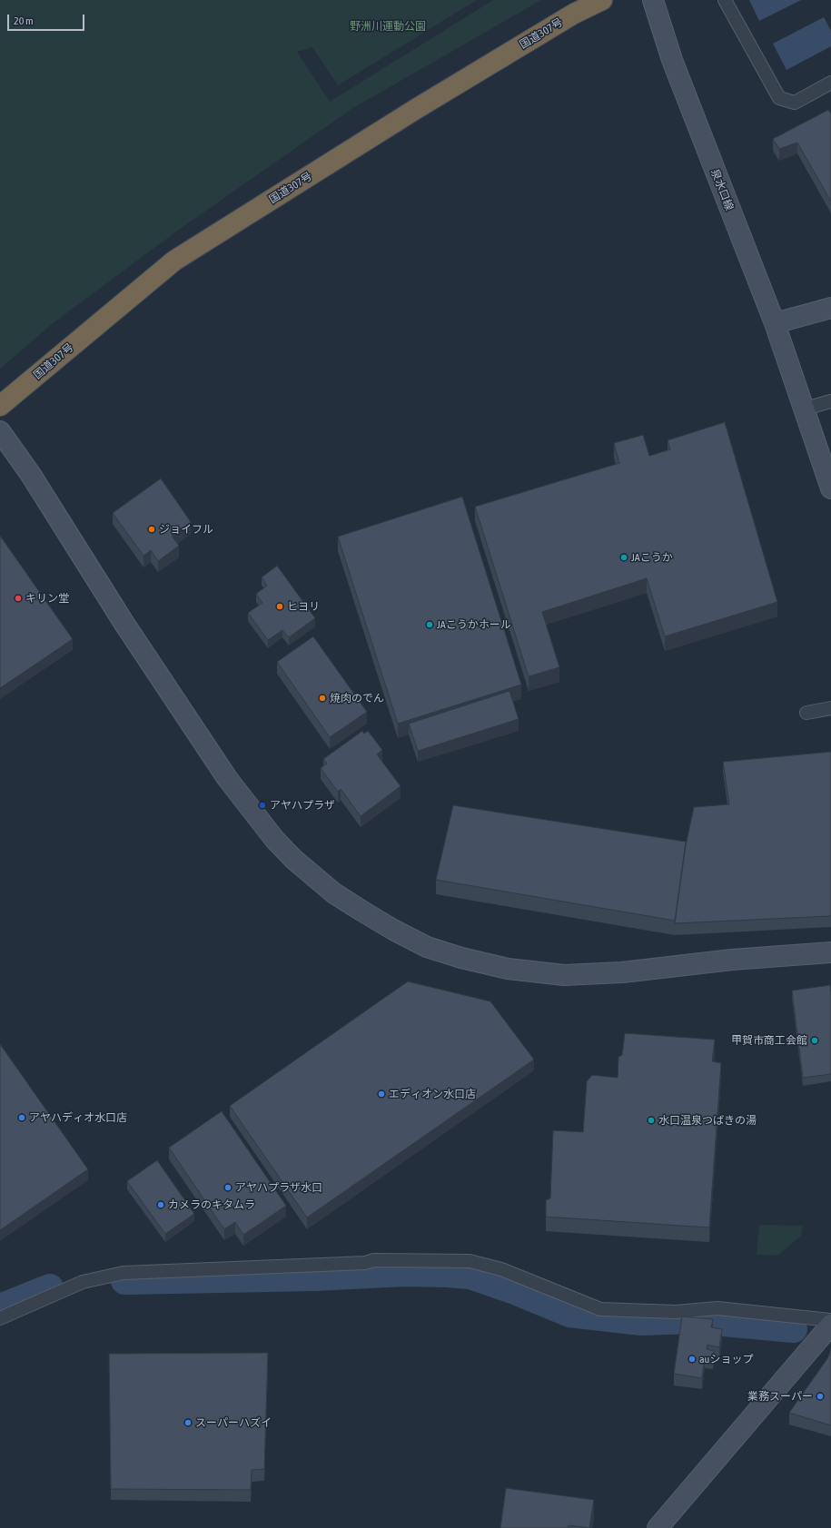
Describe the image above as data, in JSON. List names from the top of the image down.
{
  "streets": {
    "highway": ["国道307号"],
    "street": ["泉水口線"]
  },
  "parks": ["野洲川運動公園"],
  "places": [
    "ジョイフル",
    "JAこうか",
    "キリン堂",
    "ヒヨリ",
    "JAこうかホール",
    "焼肉のでん",
    "アヤハプラザ",
    "甲賀市商工会館",
    "エディオン水口店",
    "アヤハディオ水口店",
    "水口温泉つばきの湯",
    "アヤハプラザ水口",
    "カメラのキタムラ",
    "auショップ",
    "業務スーパー",
    "スーパーハズイ"
  ],
  "scale_bar": "20 m"
}
